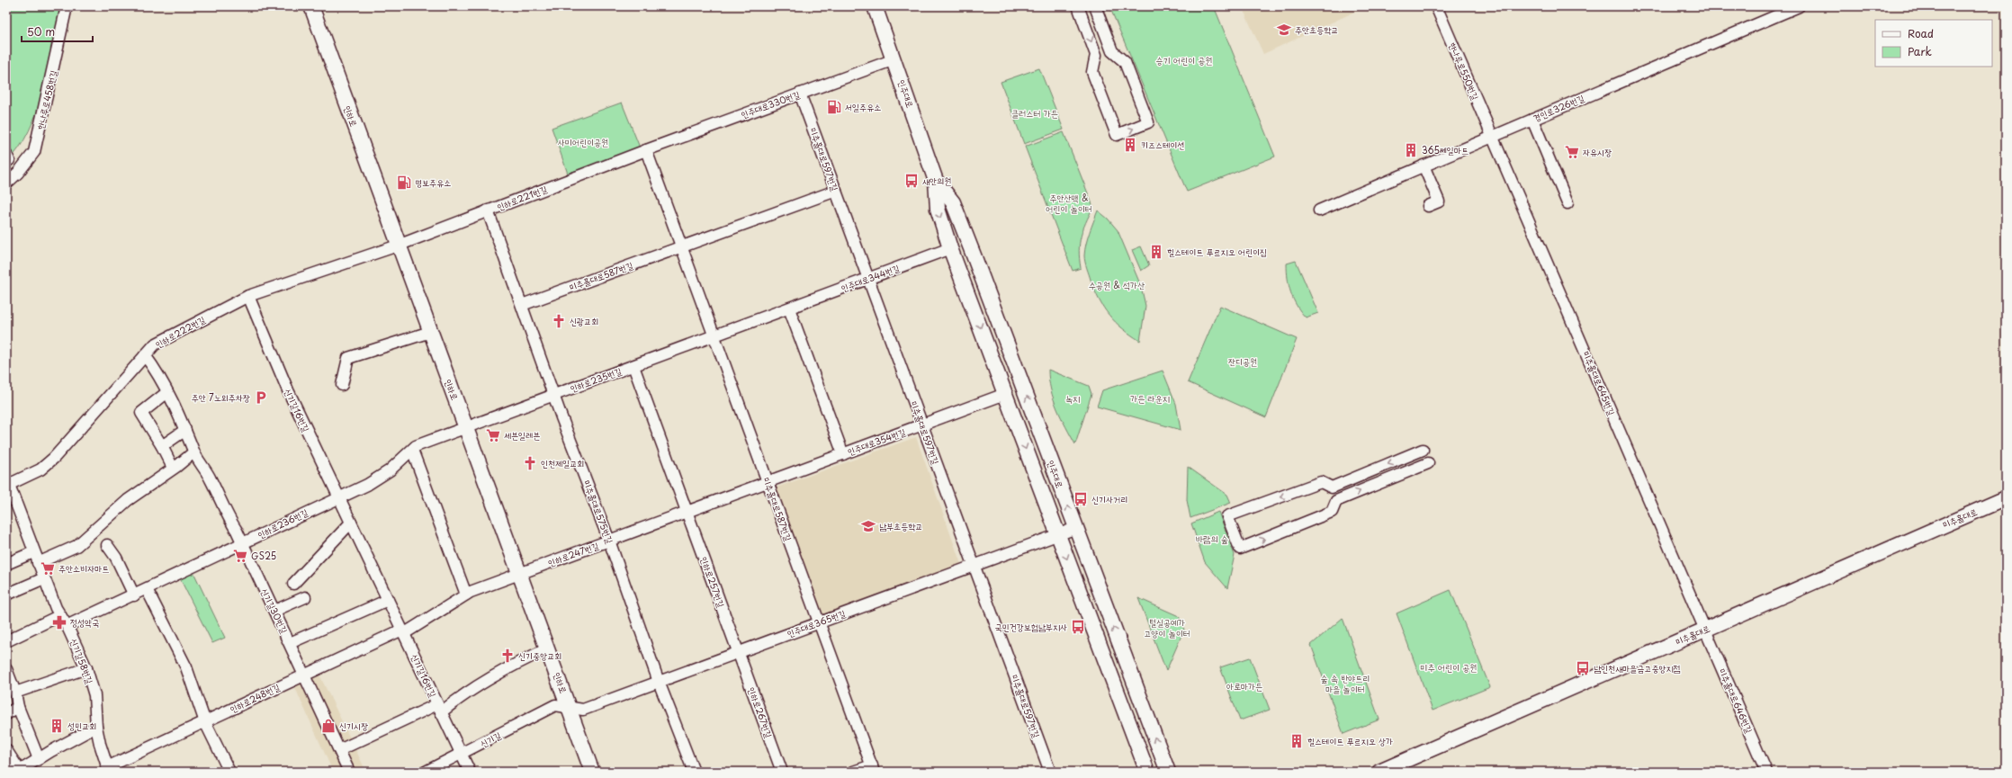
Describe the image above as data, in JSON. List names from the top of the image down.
{
  "streets": {
    "main road": ["인주대로", "인하로", "미추홀대로"],
    "street": [
      "한나루로550번길",
      "한나루로458번길",
      "인주대로330번길",
      "경인로326번길",
      "미추홀대로597번길",
      "인하로221번길",
      "미추홀대로587번길",
      "인주대로344번길",
      "인하로222번길",
      "인하로235번길",
      "미추홀대로645번길",
      "신기길16번길",
      "인주대로354번길",
      "미추홀대로575번길",
      "인하로236번길",
      "인하로247번길",
      "인하로257번길",
      "신기길30번길",
      "인주대로365번길",
      "신기길58번길",
      "인하로248번길",
      "미추홀대로646번길",
      "인하로267번길",
      "신기길"
    ]
  },
  "crossings": [
    ["한나루로550번길", "경인로326번길"],
    ["한나루로550번길", "미추홀대로645번길"],
    ["인주대로", "인주대로330번길"],
    ["인주대로", "인주대로344번길"],
    ["인주대로", "인주대로354번길"],
    ["인주대로", "인주대로365번길"],
    ["인주대로330번길", "미추홀대로597번길"],
    ["인주대로330번길", "인하로221번길"],
    ["인주대로330번길", "미추홀대로587번길"],
    ["경인로326번길", "미추홀대로645번길"],
    ["인하로", "인하로221번길"],
    ["인하로", "인하로222번길"],
    ["인하로", "인하로235번길"],
    ["인하로", "인하로247번길"],
    ["인하로", "인주대로365번길"],
    ["인하로", "인하로248번길"],
    ["미추홀대로597번길", "미추홀대로587번길"],
    ["미추홀대로597번길", "인주대로344번길"],
    ["미추홀대로597번길", "인주대로354번길"],
    ["미추홀대로597번길", "인주대로365번길"],
    ["인하로221번길", "미추홀대로587번길"],
    ["인하로221번길", "인하로222번길"],
    ["인하로221번길", "미추홀대로575번길"],
    ["미추홀대로587번길", "인주대로344번길"],
    ["미추홀대로587번길", "인하로235번길"],
    ["미추홀대로587번길", "인주대로354번길"],
    ["미추홀대로587번길", "미추홀대로575번길"],
    ["미추홀대로587번길", "인하로247번길"],
    ["미추홀대로587번길", "인주대로365번길"],
    ["인주대로344번길", "인하로235번길"],
    ["인하로222번길", "신기길16번길"],
    ["인하로222번길", "신기길30번길"],
    ["인하로222번길", "신기길58번길"],
    ["인하로235번길", "미추홀대로575번길"],
    ["인하로235번길", "인하로236번길"],
    ["미추홀대로645번길", "미추홀대로"],
    ["미추홀대로645번길", "미추홀대로646번길"],
    ["신기길16번길", "인하로236번길"],
    ["신기길16번길", "인하로248번길"],
    ["신기길16번길", "신기길"],
    ["인주대로354번길", "인하로247번길"],
    ["미추홀대로575번길", "인하로247번길"],
    ["미추홀대로575번길", "인주대로365번길"],
    ["미추홀대로", "미추홀대로646번길"],
    ["인하로236번길", "신기길30번길"],
    ["인하로236번길", "신기길58번길"],
    ["인하로247번길", "인하로257번길"],
    ["인하로247번길", "인하로248번길"],
    ["인하로257번길", "인주대로365번길"],
    ["인하로257번길", "인하로267번길"],
    ["신기길30번길", "인하로248번길"],
    ["인주대로365번길", "인하로267번길"],
    ["인주대로365번길", "신기길"],
    ["신기길58번길", "인하로248번길"]
  ],
  "parks": [
    "승기 어린이 공원",
    "클러스터 가든",
    "사미어린이공원",
    "주안산맥 & 어린이 놀이터",
    "수공원 & 석가산",
    "잔디공원",
    "녹지",
    "가든 라운지",
    "바람의 숲",
    "털실공예가 고양이 놀이터",
    "미추 어린이 공원",
    "숲 속 반야트리 마을 놀이터",
    "아로마가든"
  ],
  "places": {
    "school or university": ["주안초등학교", "남부초등학교"],
    "fuel station": ["서일주유소", "명보주유소"],
    "building": [
      "키즈스테이션",
      "365쎄일마트",
      "힐스테이트 푸르지오 어린이집",
      "성민교회",
      "힐스테이트 푸르지오 상가"
    ],
    "supermarket": [
      "자유시장",
      "세븐일레븐",
      "GS25",
      "주안소비자마트"
    ],
    "bus stop": [
      "새안의원",
      "신기사거리",
      "국민건강보험남부지사",
      "남인천새마을금고중앙지점"
    ],
    "church": ["신광교회", "인천제일교회", "신기중앙교회"],
    "parking": ["주안 7노외주차장"],
    "pharmacy": ["정성약국"],
    "shop": ["신기시장"]
  },
  "legend": ["Road", "Park"],
  "scale_bar": "50 m"
}
